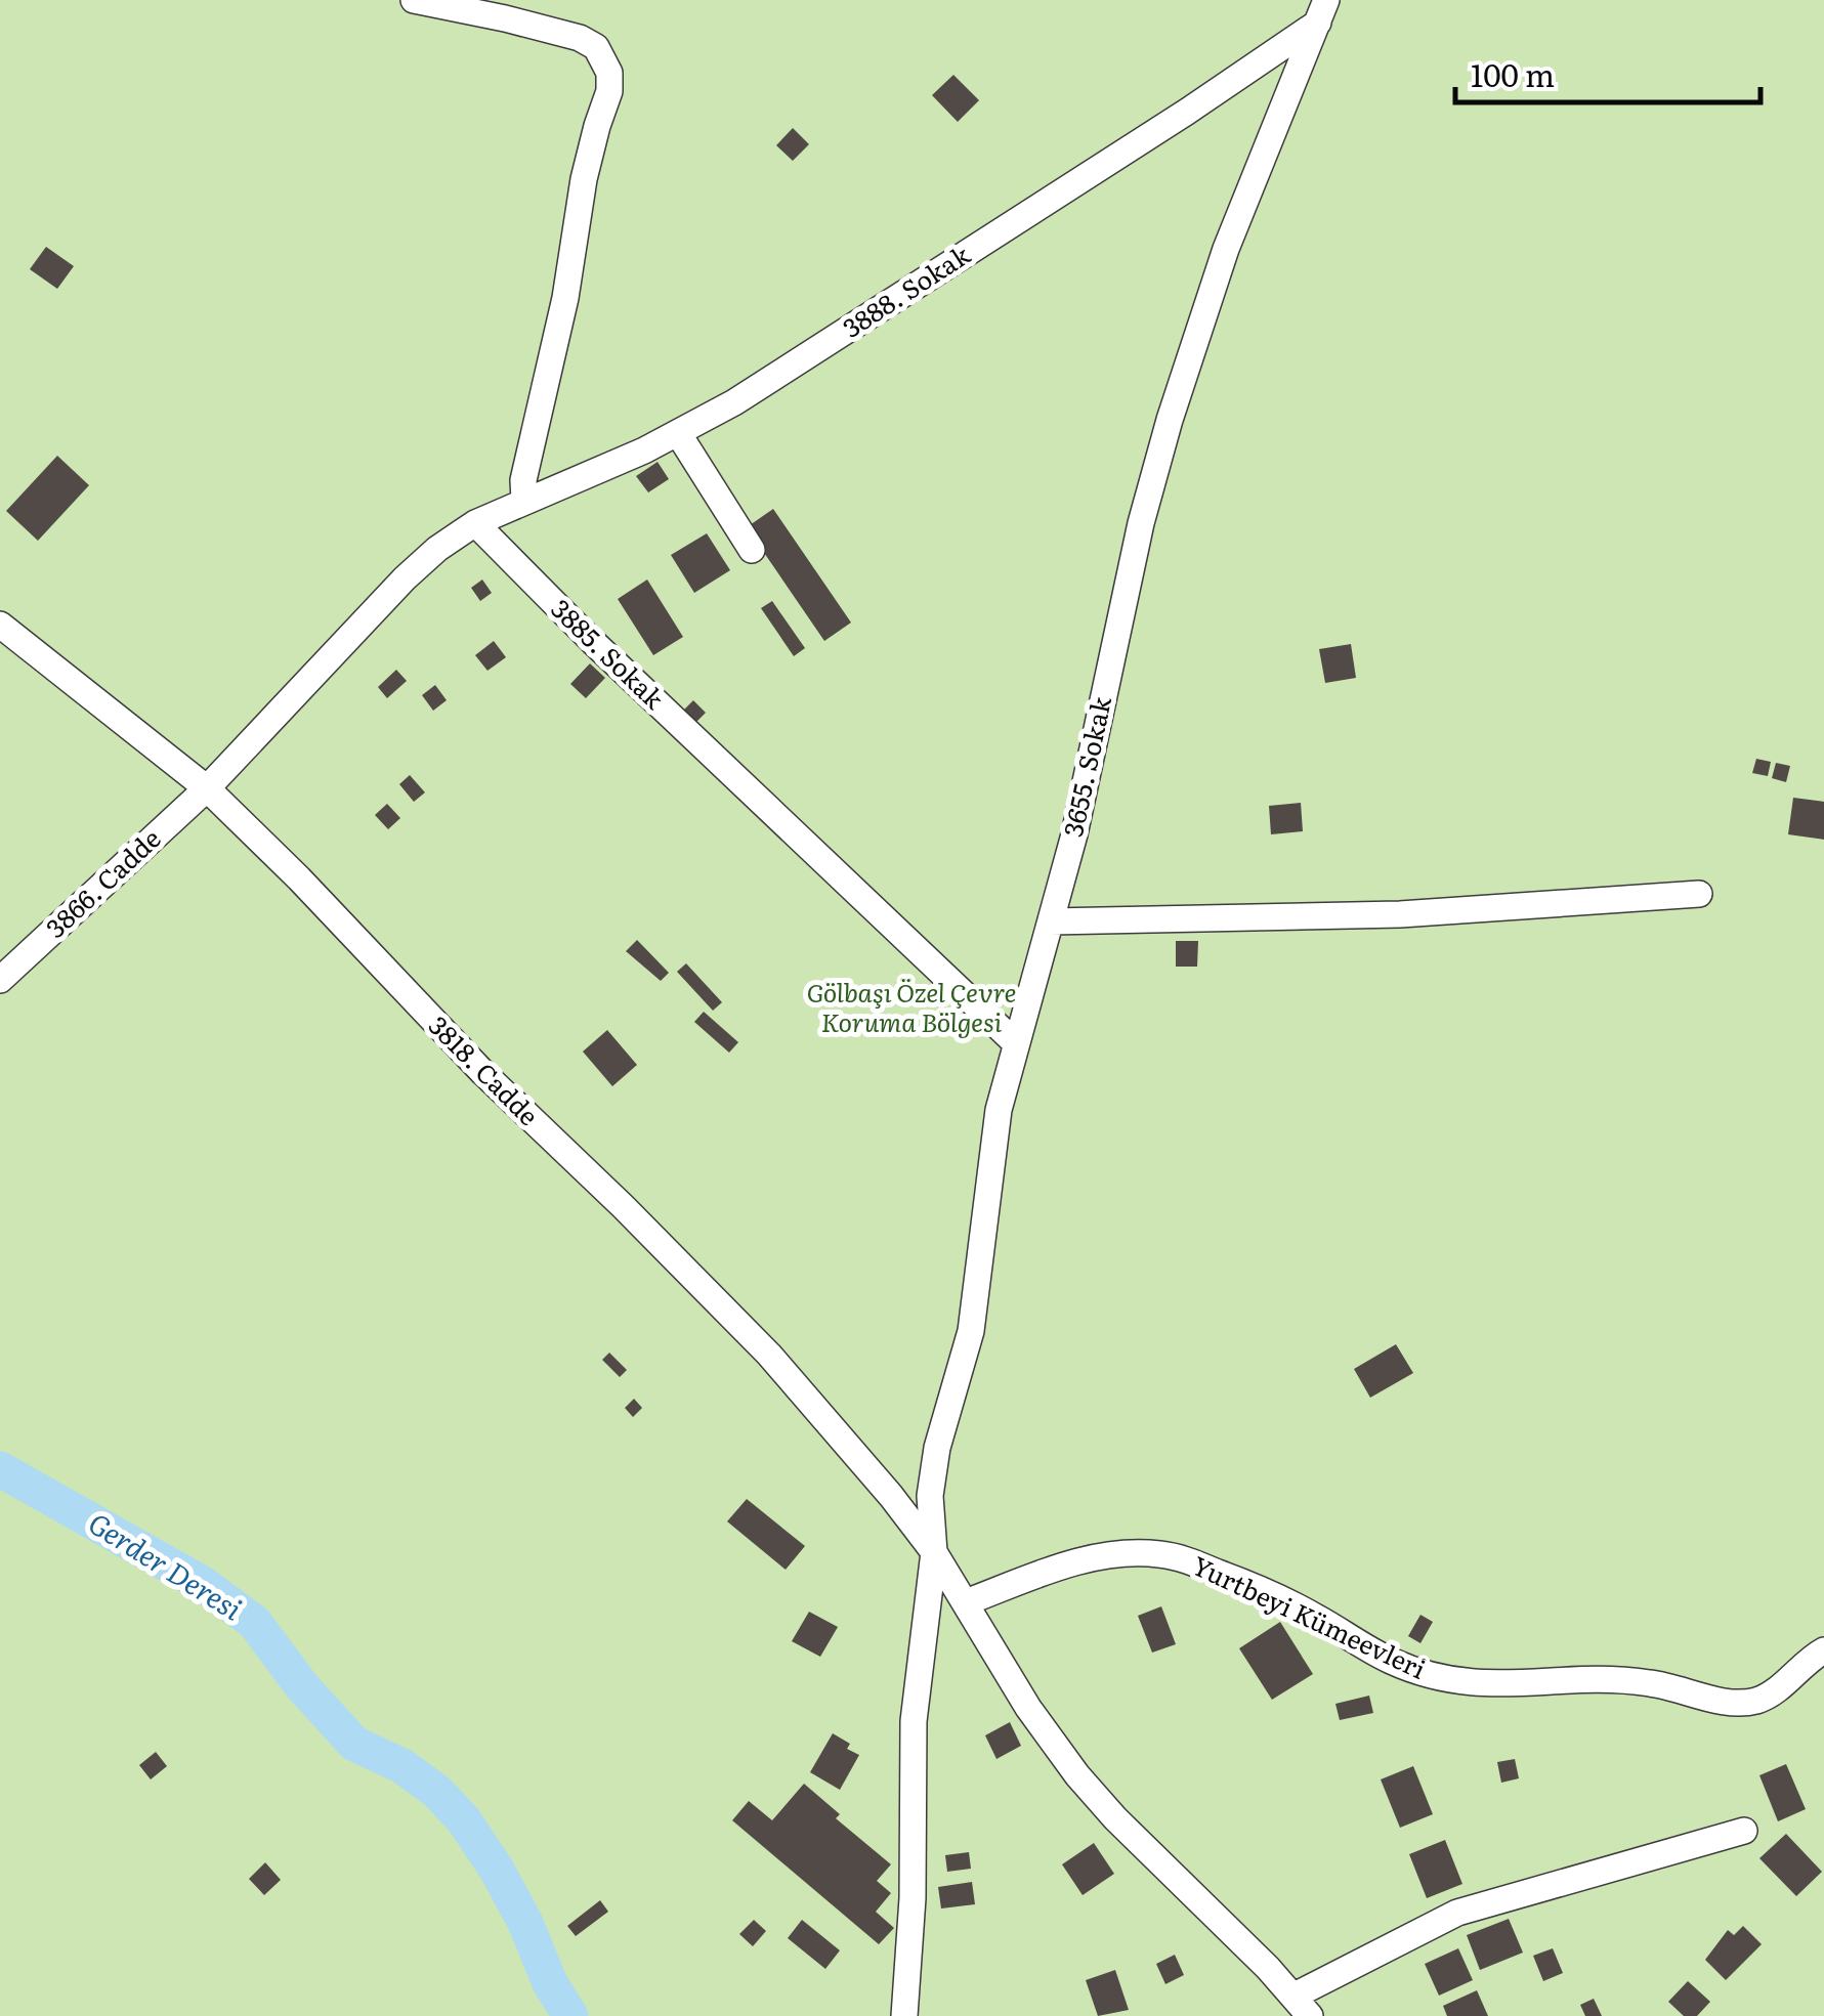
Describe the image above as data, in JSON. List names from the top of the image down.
{
  "streets": {
    "street": [
      "3888. Sokak",
      "3885. Sokak",
      "3655. Sokak",
      "3866. Cadde",
      "3818. Cadde",
      "Yurtbeyi Kümeevleri"
    ]
  },
  "crossings": [
    ["3888. Sokak", "3885. Sokak"],
    ["3888. Sokak", "3655. Sokak"],
    ["3885. Sokak", "3655. Sokak"],
    ["3655. Sokak", "3818. Cadde"],
    ["3866. Cadde", "3818. Cadde"]
  ],
  "water": ["Gerder Deresi"],
  "parks": ["Gölbaşı Özel Çevre Koruma Bölgesi"],
  "scale_bar": "100 m"
}
